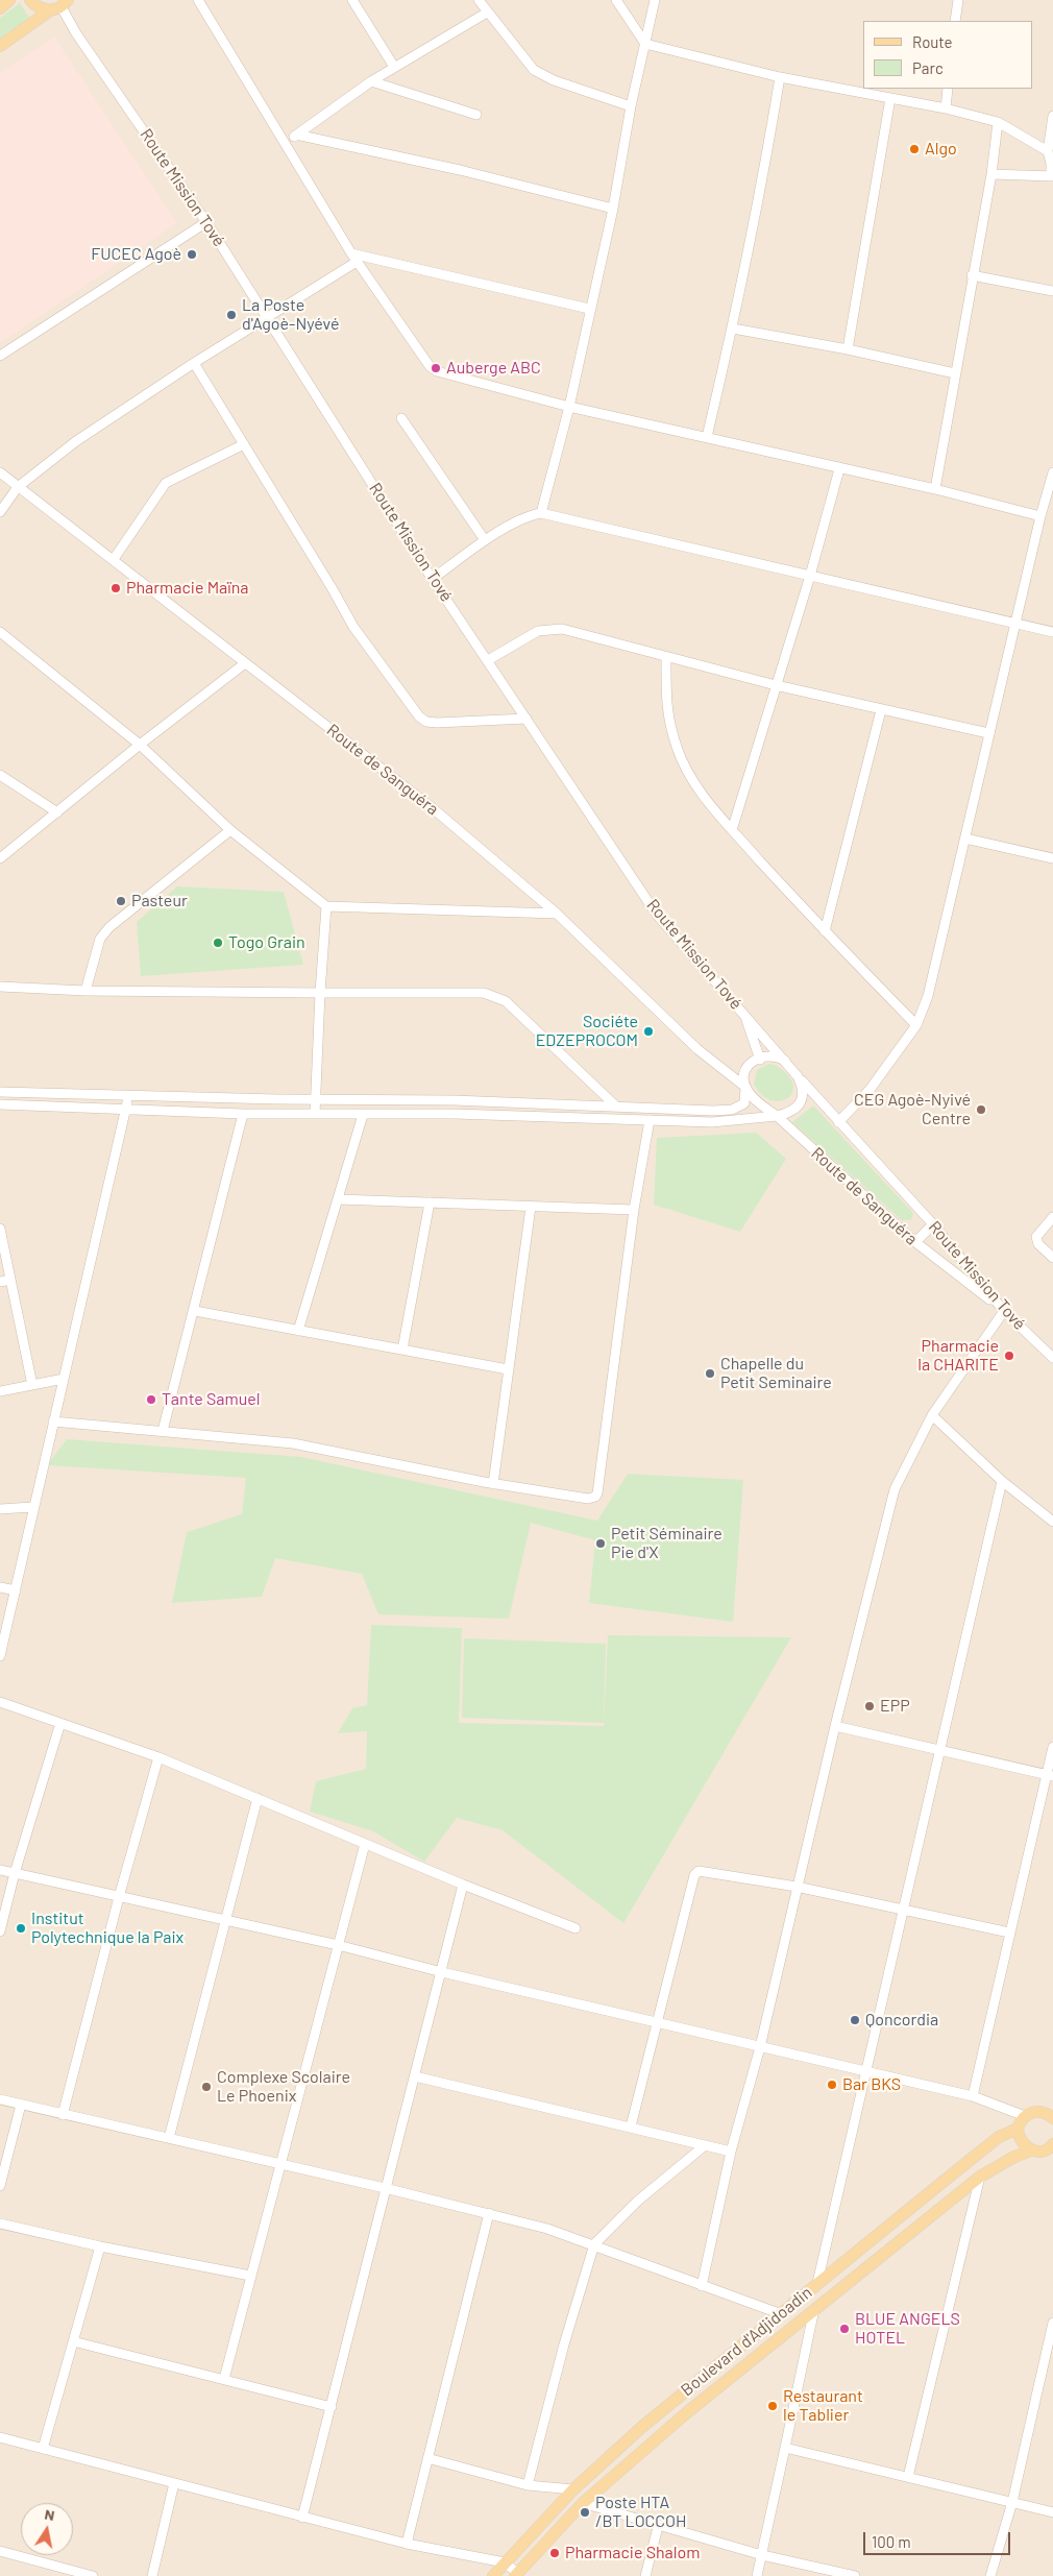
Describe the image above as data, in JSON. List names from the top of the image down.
{
  "streets": {
    "main road": ["Boulevard d'Adjidoadin"],
    "street": ["Route Mission Tové", "Route de Sanguéra"]
  },
  "crossings": [
    ["Route Mission Tové", "Route de Sanguéra"]
  ],
  "places": [
    "Algo",
    "FUCEC Agoè",
    "La Poste d'Agoè-Nyévé",
    "Auberge ABC",
    "Pharmacie Maïna",
    "Pasteur",
    "Togo Grain",
    "Sociéte EDZEPROCOM",
    "CEG Agoè-Nyivé Centre",
    "Pharmacie la CHARITE",
    "Chapelle du Petit Seminaire",
    "Tante Samuel",
    "Petit Séminaire Pie d'X",
    "EPP",
    "Institut Polytechnique la Paix",
    "Qoncordia",
    "Bar BKS",
    "Complexe Scolaire Le Phoenix",
    "BLUE ANGELS HOTEL",
    "Restaurant le Tablier",
    "Poste HTA /BT LOCCOH",
    "Pharmacie Shalom"
  ],
  "legend": ["Route", "Parc"],
  "scale_bar": "100 m",
  "north": "top"
}
